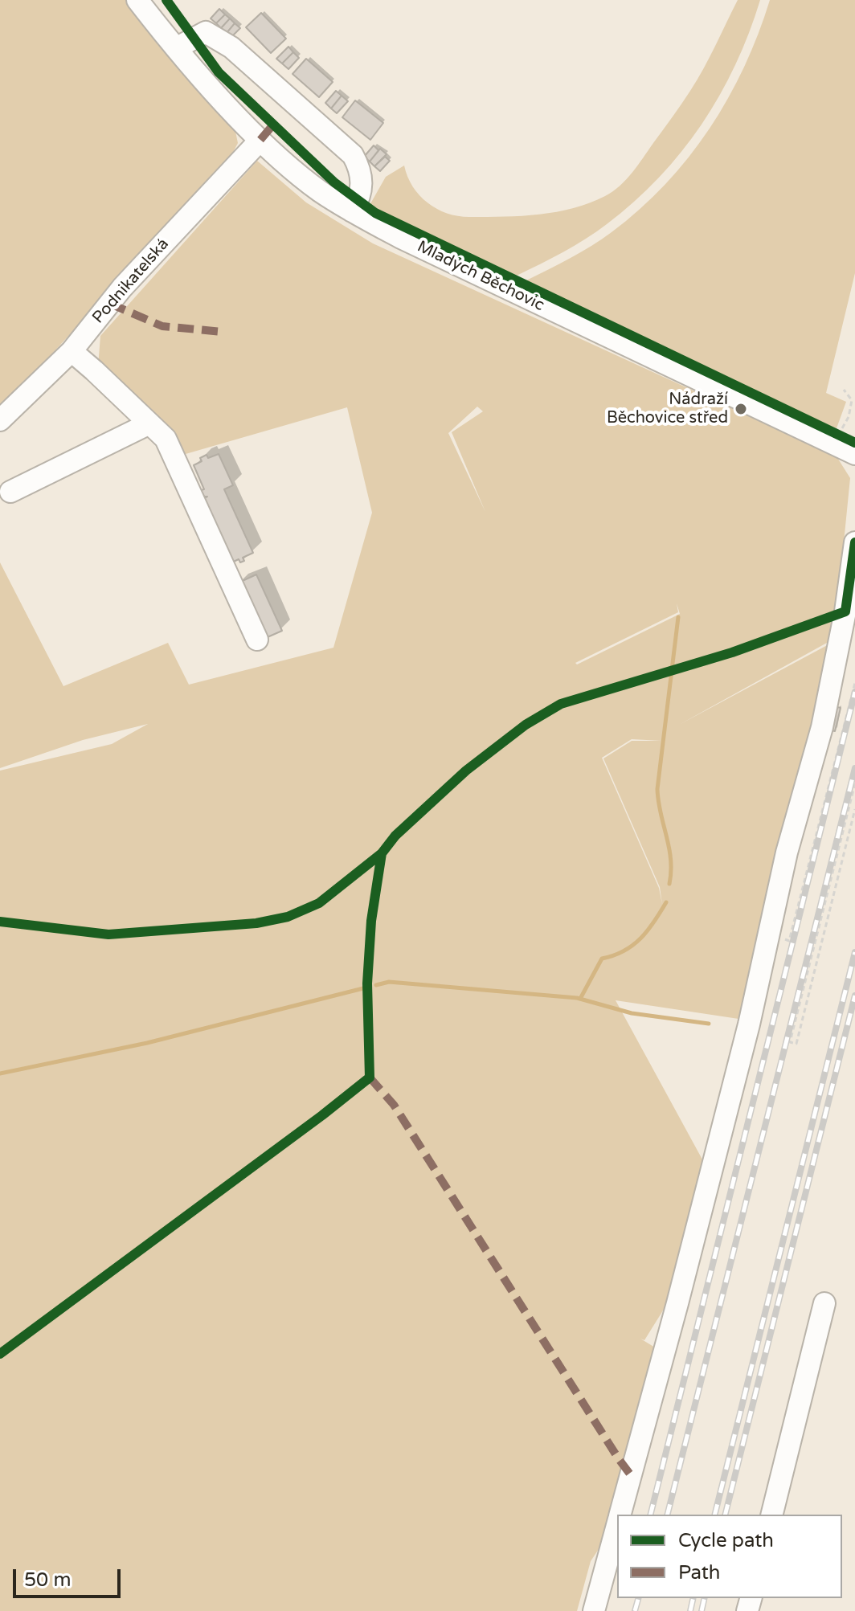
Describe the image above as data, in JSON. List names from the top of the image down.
{
  "streets": {
    "street": ["Mladých Běchovic", "Podnikatelská"]
  },
  "crossings": [
    ["Mladých Běchovic", "Podnikatelská"]
  ],
  "places": ["Nádraží Běchovice střed"],
  "legend": ["Cycle path", "Path"],
  "scale_bar": "50 m"
}
